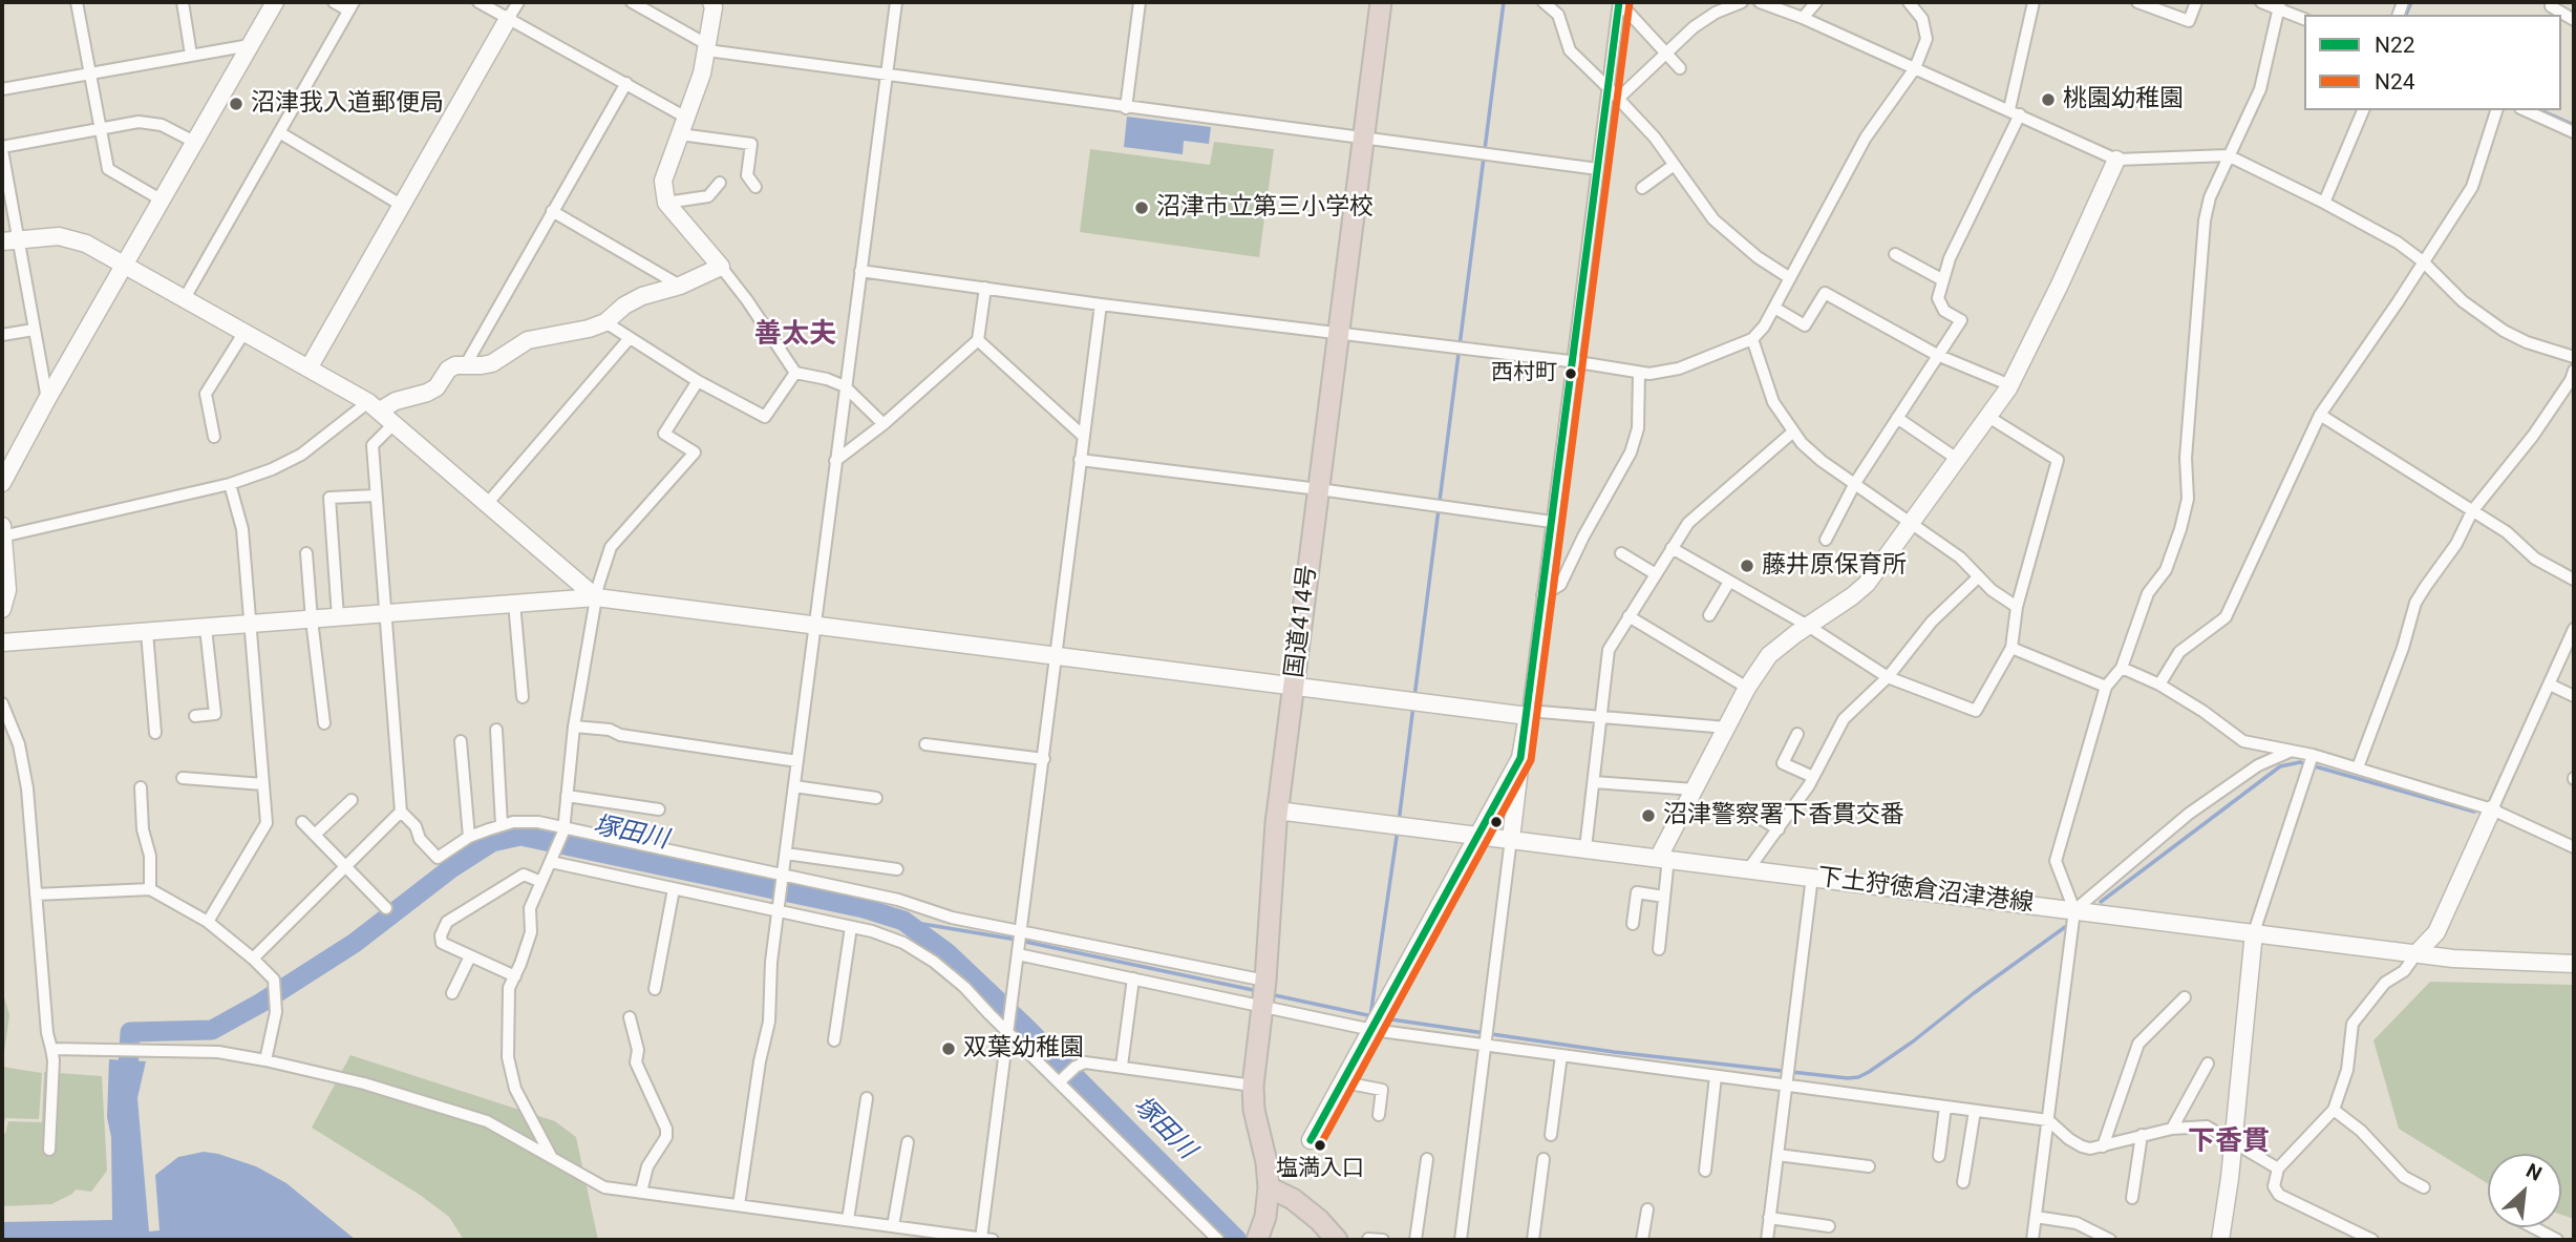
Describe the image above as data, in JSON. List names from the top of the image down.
{
  "streets": {
    "highway": ["国道414号"],
    "street": ["下土狩徳倉沼津港線"]
  },
  "crossings": [
    ["国道414号", "下土狩徳倉沼津港線"]
  ],
  "districts": ["善太夫", "下香貫"],
  "water": ["塚田川"],
  "places": [
    "桃園幼稚園",
    "沼津我入道郵便局",
    "沼津市立第三小学校",
    "西村町",
    "藤井原保育所",
    "沼津警察署下香貫交番",
    "双葉幼稚園",
    "塩満入口"
  ],
  "lines": ["transit line N22", "transit line N24"],
  "legend": ["N22", "N24"],
  "north": "top right"
}
